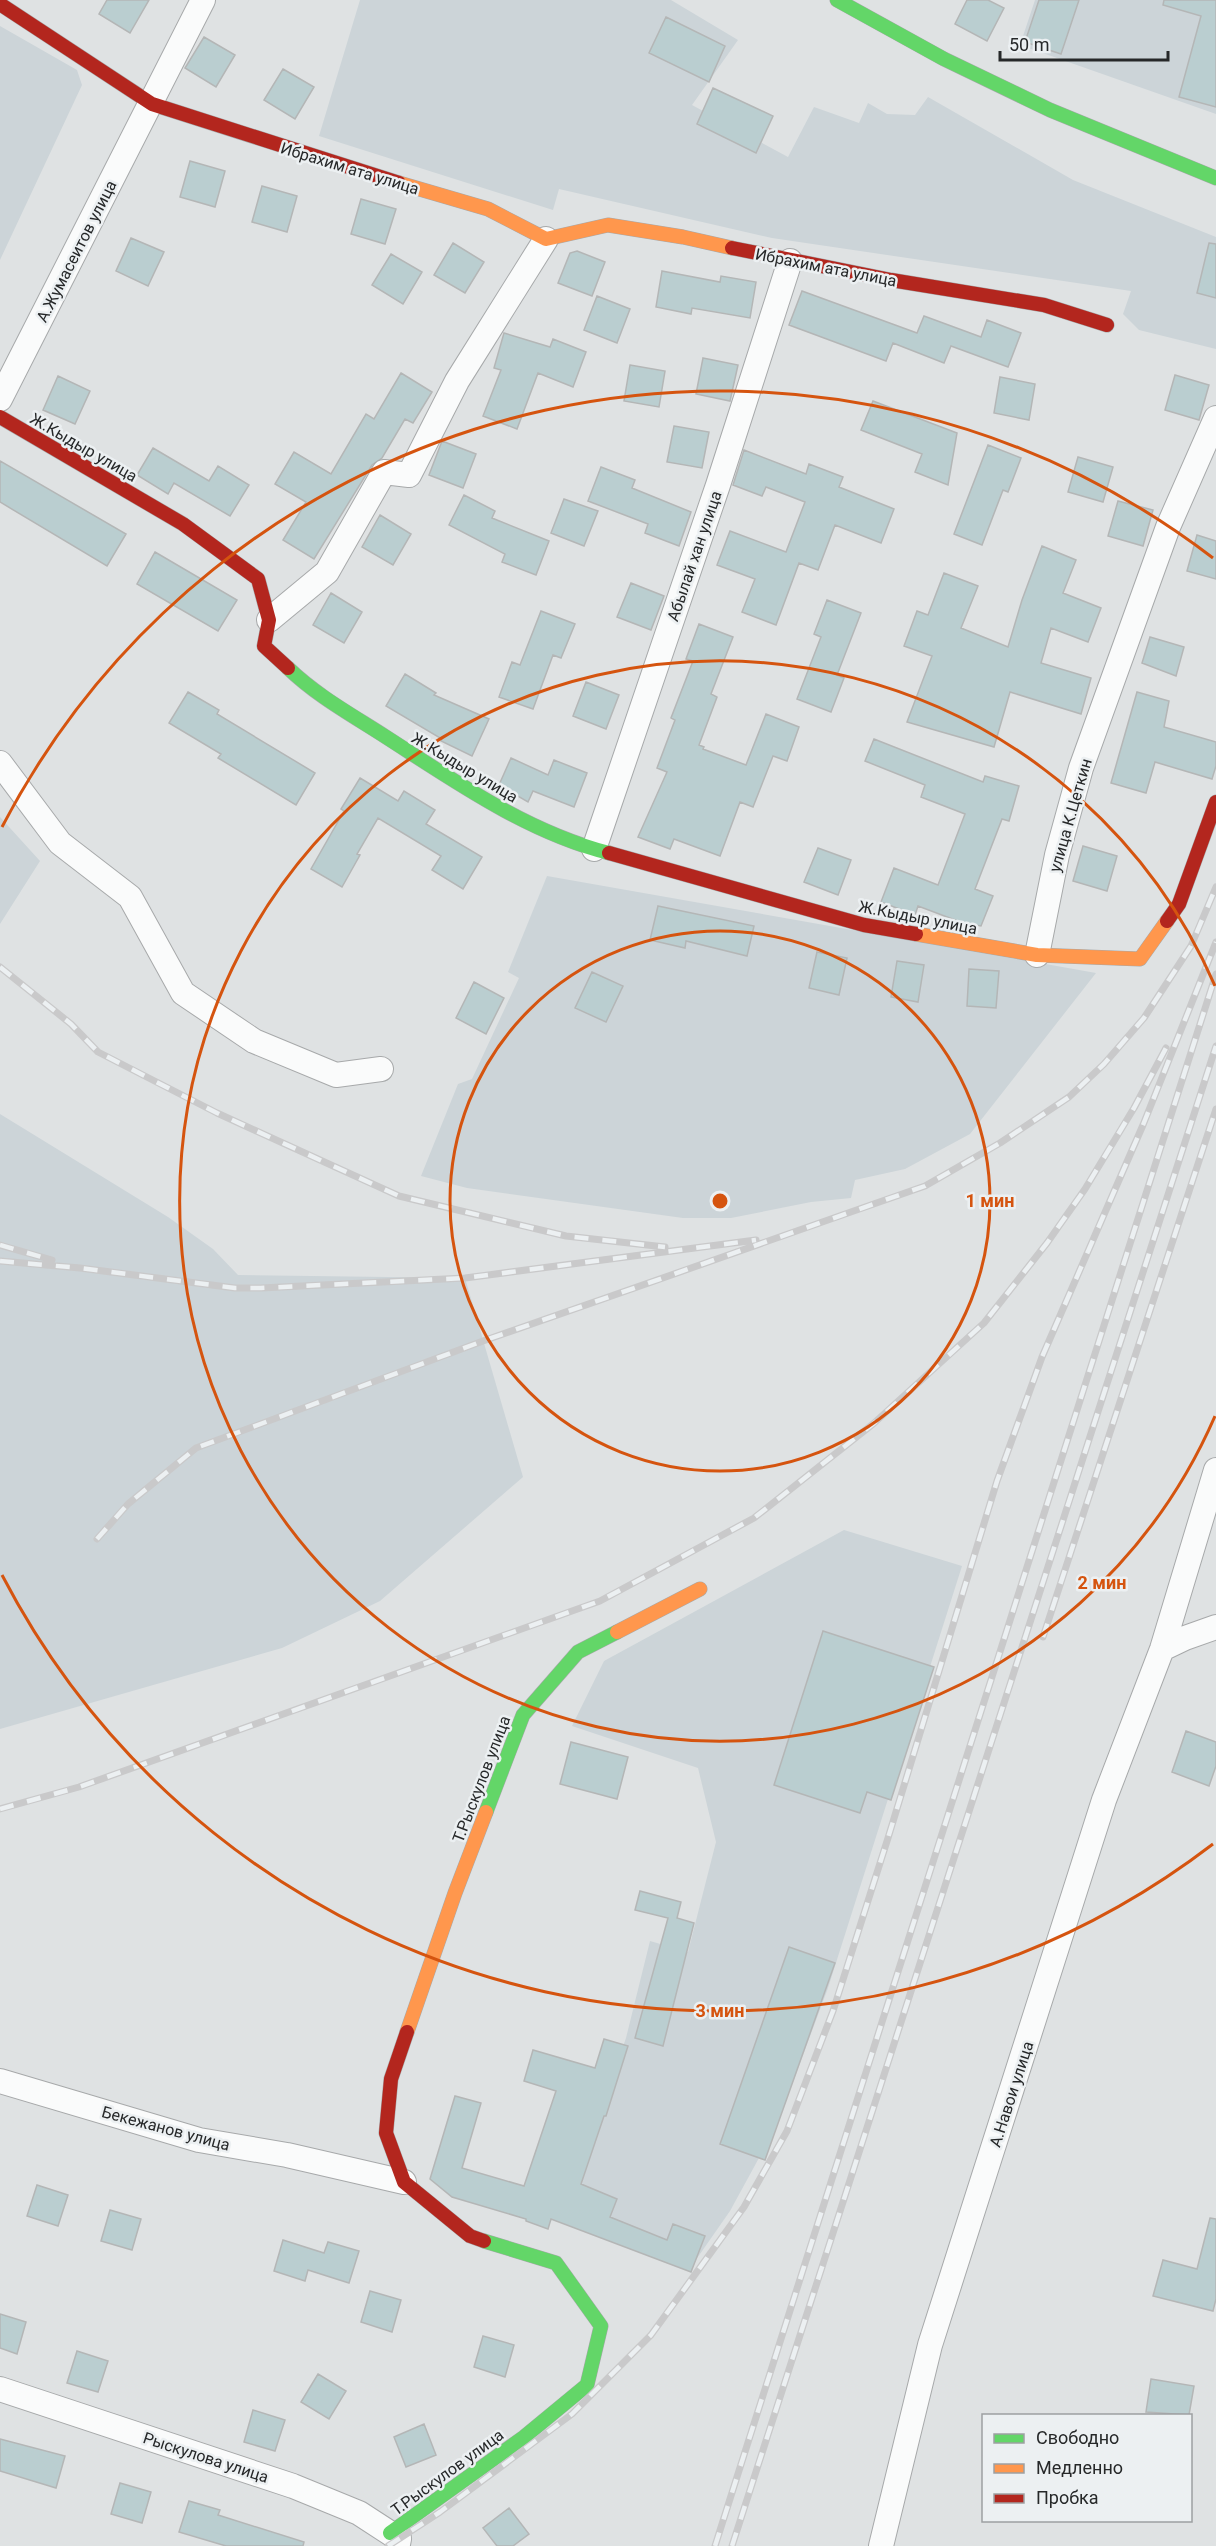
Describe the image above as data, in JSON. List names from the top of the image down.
{
  "streets": {
    "street": [
      "Ибрахим ата улица",
      "А.Жумасеитов улица",
      "Ж.Кыдыр улица",
      "Абылай хан улица",
      "улица К.Цеткин",
      "Т.Рыскулов улица",
      "А.Навои улица",
      "Бекежанов улица",
      "Рыскулова улица"
    ]
  },
  "crossings": [
    ["Ибрахим ата улица", "А.Жумасеитов улица"],
    ["Ибрахим ата улица", "Абылай хан улица"],
    ["Ж.Кыдыр улица", "Абылай хан улица"],
    ["Ж.Кыдыр улица", "улица К.Цеткин"],
    ["Т.Рыскулов улица", "Бекежанов улица"],
    ["Т.Рыскулов улица", "Рыскулова улица"]
  ],
  "legend": ["Свободно", "Медленно", "Пробка"],
  "scale_bar": "50 m",
  "rings": ["1 мин", "2 мин", "3 мин"]
}
